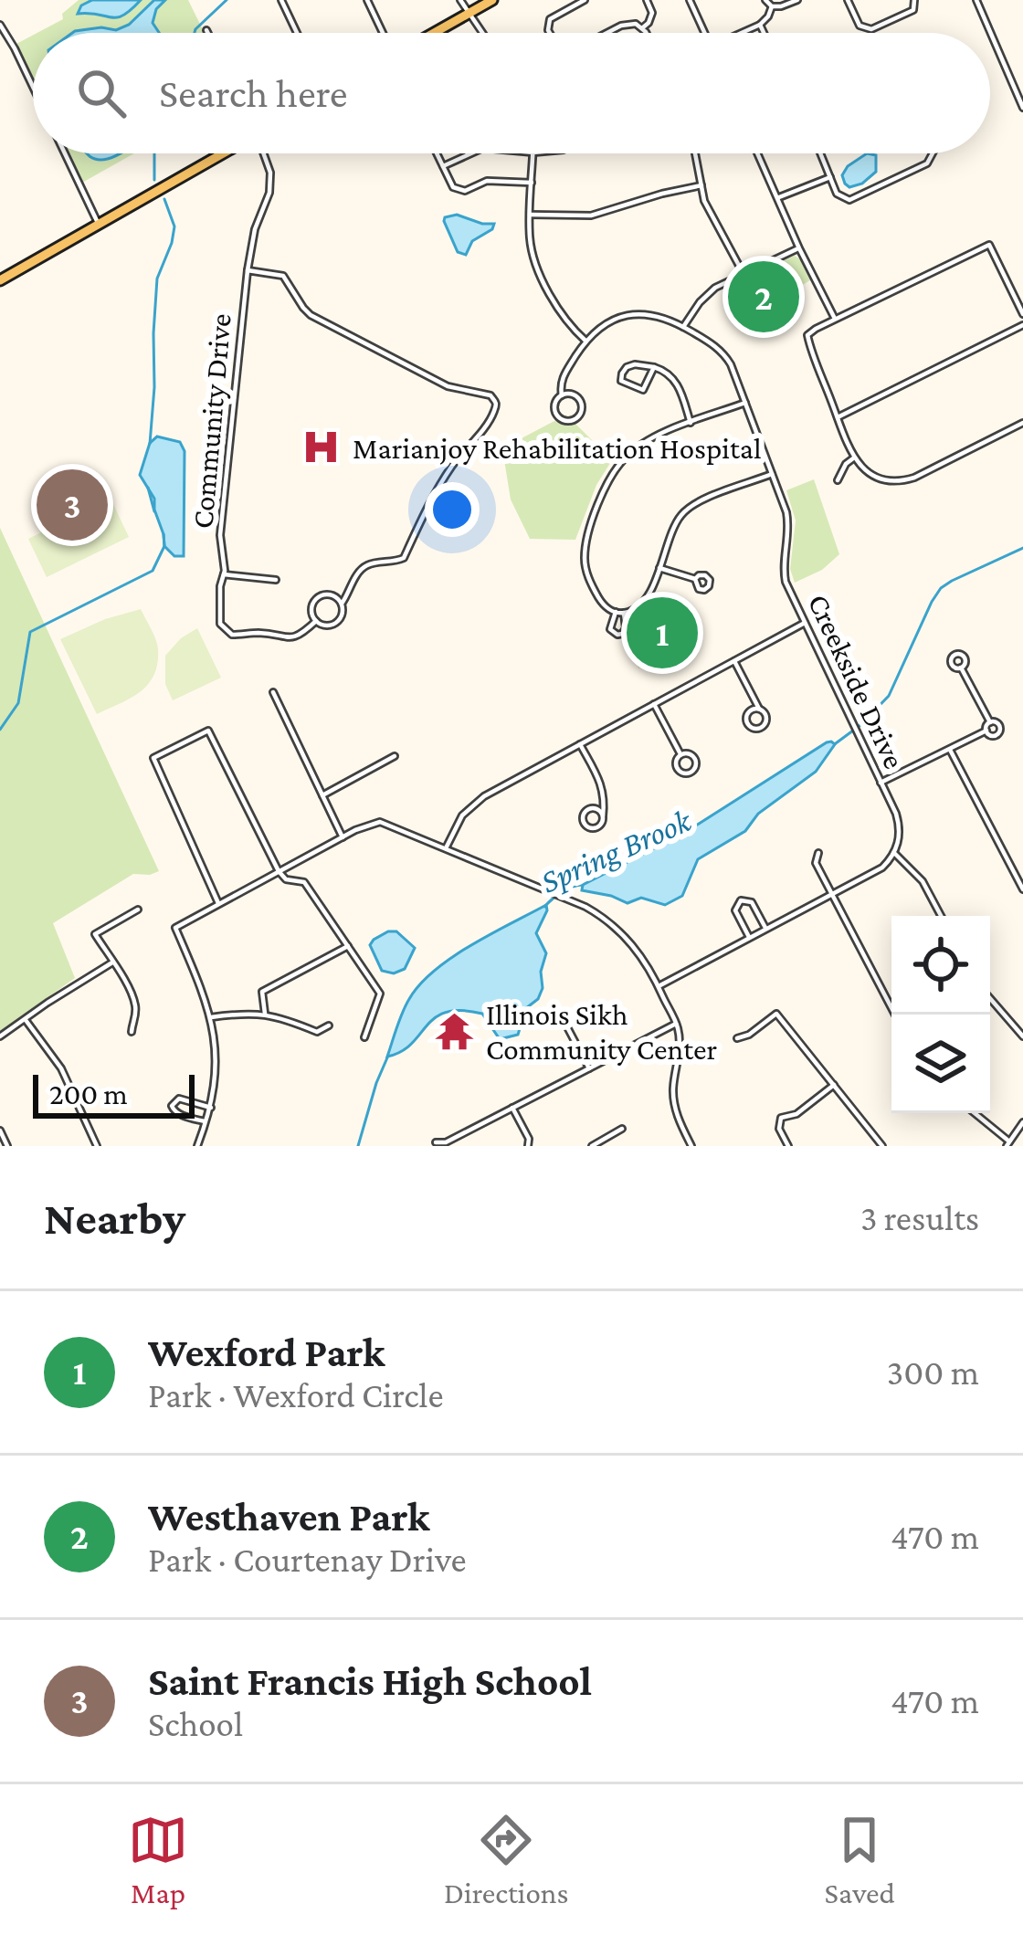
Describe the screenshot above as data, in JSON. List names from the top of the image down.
{
  "streets": {
    "street": ["Community Drive", "Creekside Drive"]
  },
  "water": ["Spring Brook"],
  "places": {
    "hospital": ["Marianjoy Rehabilitation Hospital"],
    "temple": ["Illinois Sikh Community Center"]
  },
  "scale_bar": "200 m",
  "page": {
    "search": "Search here",
    "pins": ["2", "3", "1"],
    "scale": "200 m",
    "heading": ["Nearby", "3 results"],
    "list": [
      {
        "mark": "1",
        "name": "Wexford Park",
        "note": "Park · Wexford Circle",
        "value": "300 m"
      },
      {
        "mark": "2",
        "name": "Westhaven Park",
        "note": "Park · Courtenay Drive",
        "value": "470 m"
      },
      {
        "mark": "3",
        "name": "Saint Francis High School",
        "note": "School",
        "value": "470 m"
      }
    ],
    "nav": ["Map", "Directions", "Saved"]
  }
}
